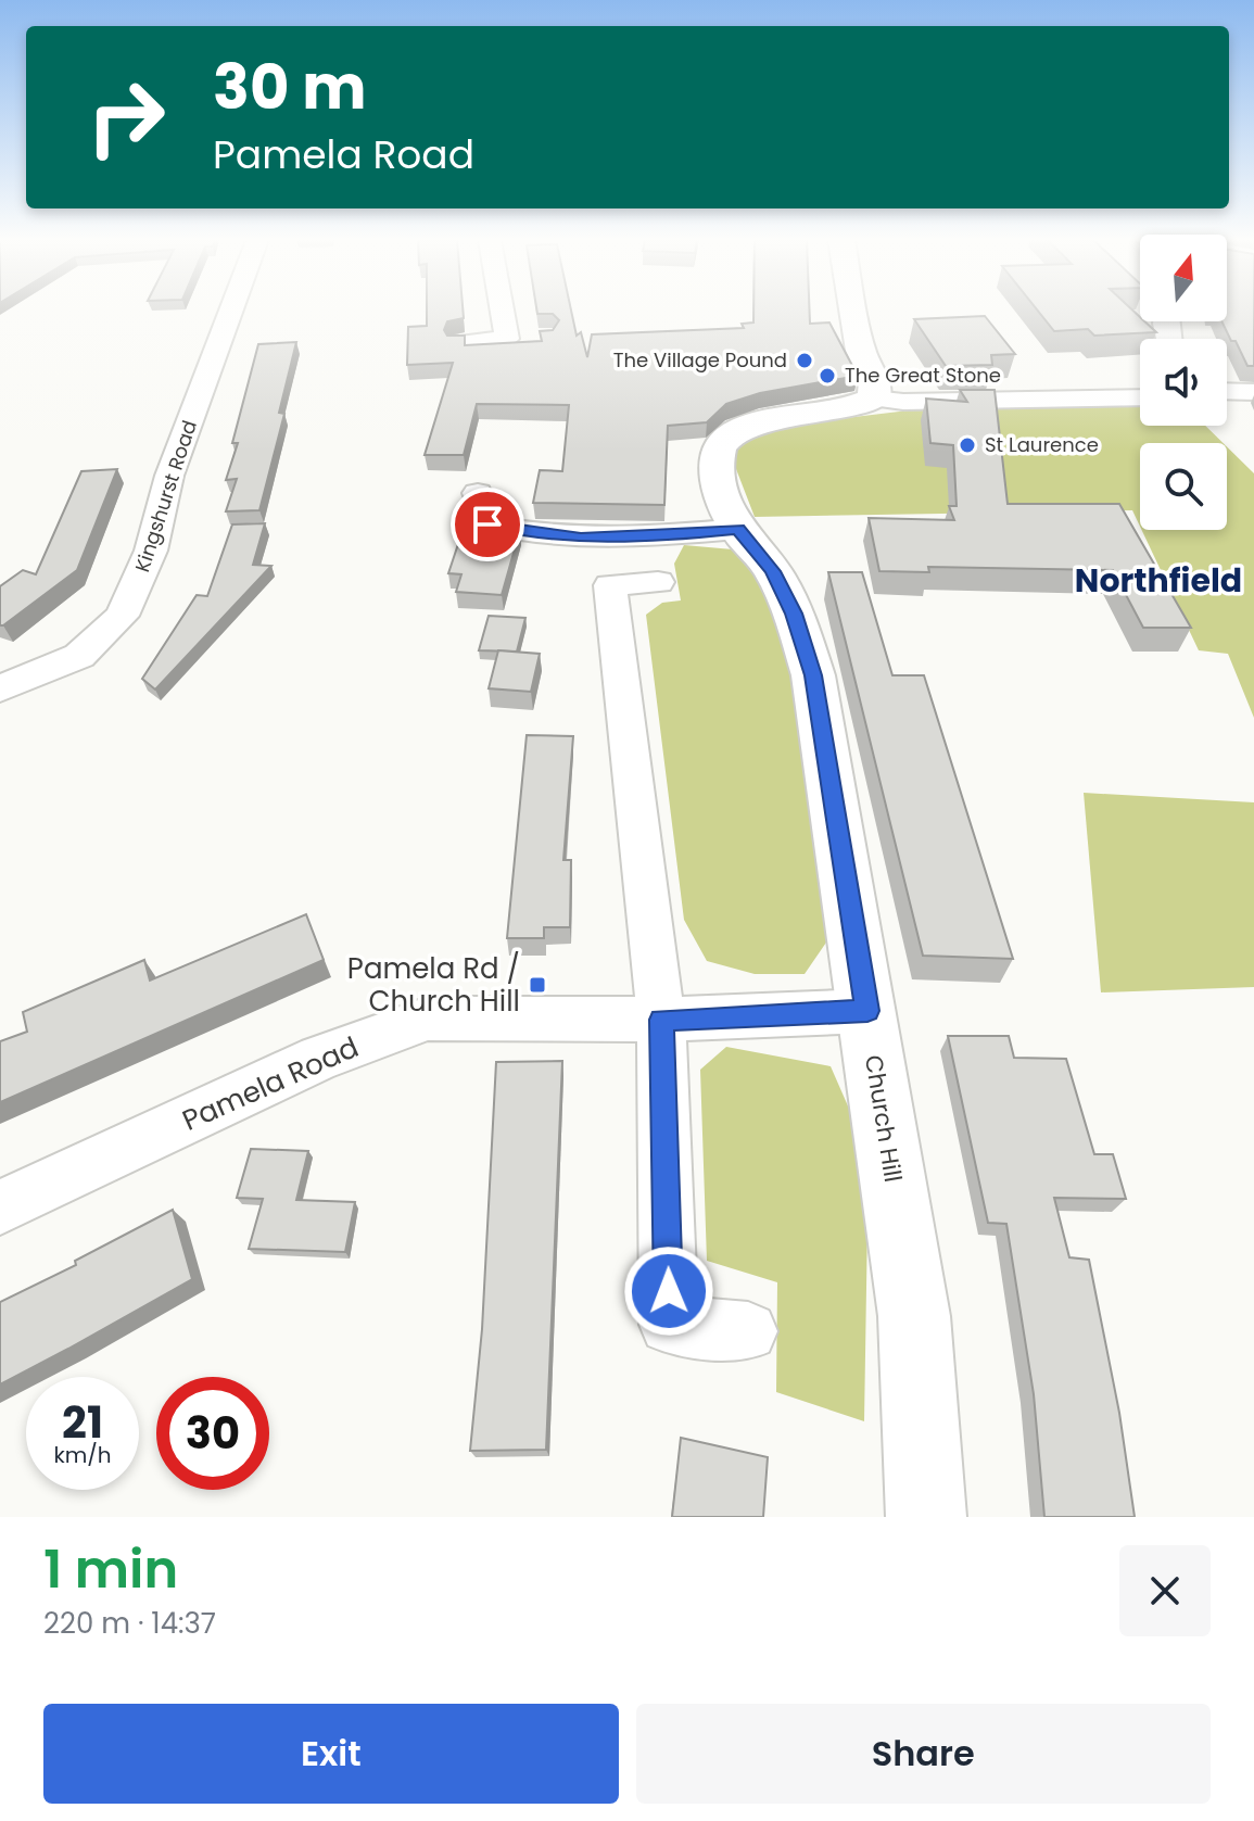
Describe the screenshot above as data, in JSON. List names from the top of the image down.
{
  "streets": {
    "street": ["Kingshurst Road", "Pamela Road", "Church Hill"]
  },
  "crossings": [
    ["Pamela Road", "Church Hill"]
  ],
  "districts": ["Northfield"],
  "places": {
    "other": ["The Village Pound", "The Great Stone", "St Laurence"],
    "transit": ["Pamela Rd / Church Hill"]
  },
  "north": "top",
  "page": {
    "turn": ["30 m", "Pamela Road"],
    "speed": "21 km/h",
    "limit": "30",
    "heading": ["1 min", "220 m · 14:37"],
    "buttons": ["Exit", "Share"]
  }
}
